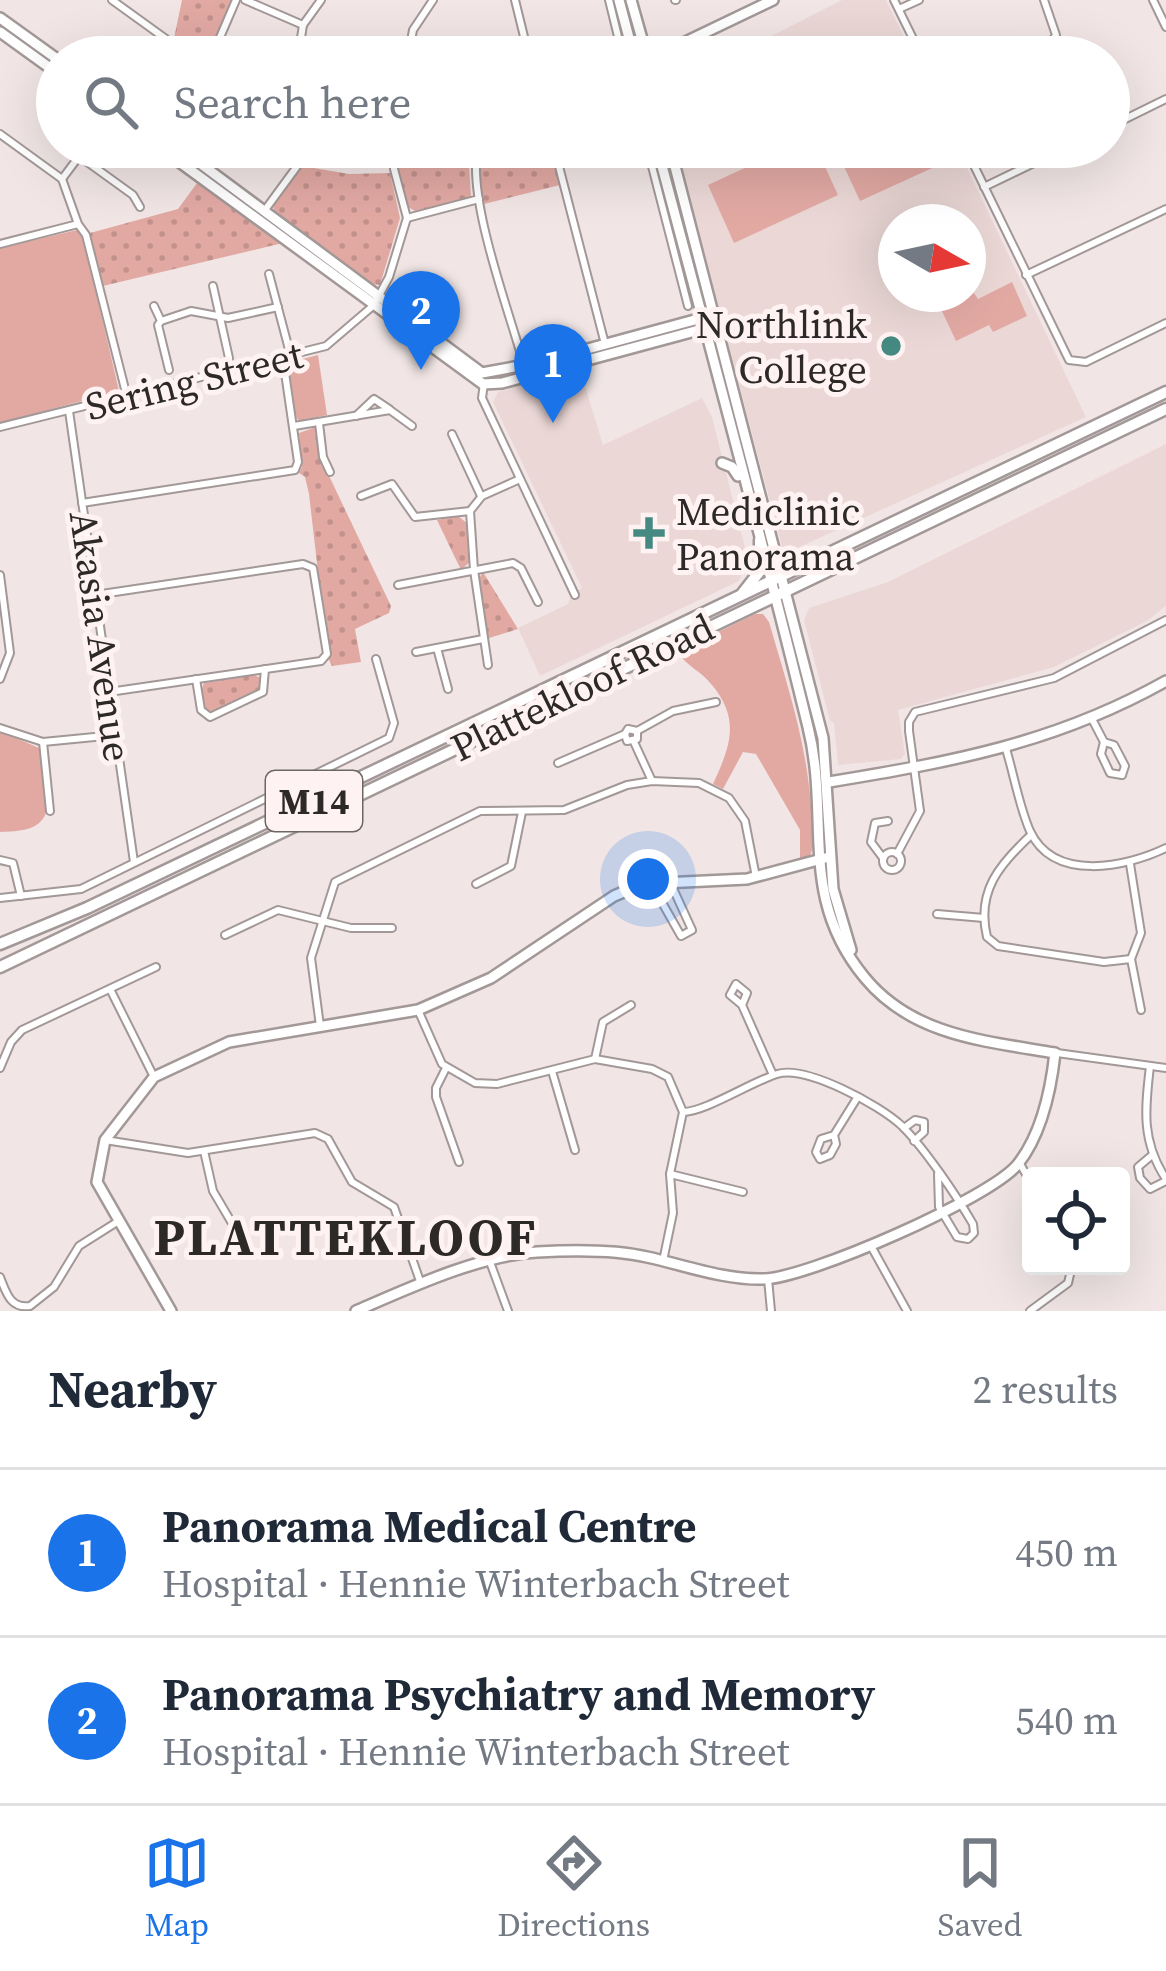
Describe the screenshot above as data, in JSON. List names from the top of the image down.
{
  "streets": {
    "main road": ["Plattekloof Road", "M14"],
    "street": ["Sering Street", "Akasia Avenue"]
  },
  "crossings": [
    ["Sering Street", "Akasia Avenue"]
  ],
  "districts": ["PLATTEKLOOF"],
  "places": {
    "other": ["Northlink College"],
    "health": ["Mediclinic Panorama"]
  },
  "north": "right",
  "page": {
    "search": "Search here",
    "pins": ["2", "1"],
    "heading": ["Nearby", "2 results"],
    "list": [
      {
        "mark": "1",
        "name": "Panorama Medical Centre",
        "note": "Hospital · Hennie Winterbach Street",
        "value": "450 m"
      },
      {
        "mark": "2",
        "name": "Panorama Psychiatry and Memory",
        "note": "Hospital · Hennie Winterbach Street",
        "value": "540 m"
      }
    ],
    "nav": ["Map", "Directions", "Saved"]
  }
}
